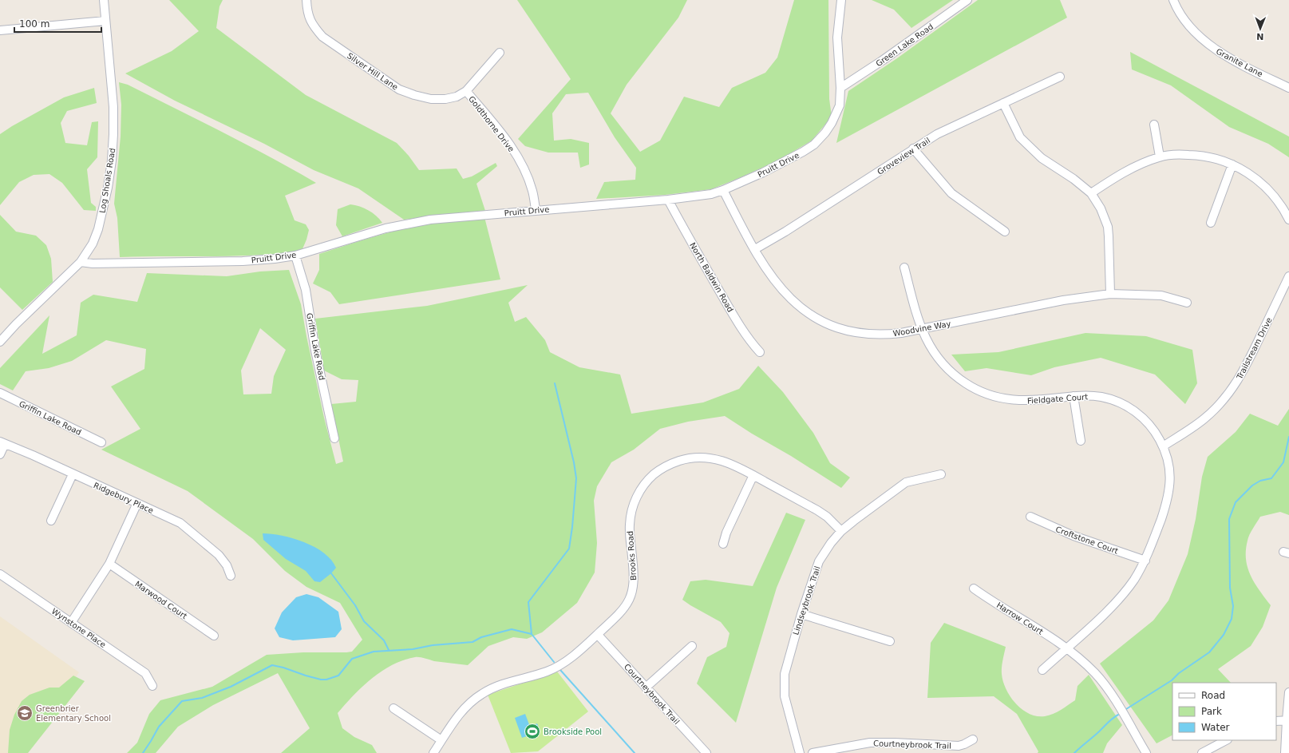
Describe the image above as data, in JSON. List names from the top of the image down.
{
  "streets": {
    "street": [
      "Green Lake Road",
      "Granite Lane",
      "Silver Hill Lane",
      "Goldthorne Drive",
      "Groveview Trail",
      "Pruitt Drive",
      "Log Shoals Road",
      "North Baldwin Road",
      "Woodvine Way",
      "Griffin Lake Road",
      "Trailstream Drive",
      "Fieldgate Court",
      "Ridgebury Place",
      "Croftstone Court",
      "Brooks Road",
      "Marwood Court",
      "Lindseybrook Trail",
      "Harrow Court",
      "Wynstone Place",
      "Courtneybrook Trail"
    ]
  },
  "crossings": [
    ["Green Lake Road", "Pruitt Drive"],
    ["Silver Hill Lane", "Goldthorne Drive"],
    ["Goldthorne Drive", "Pruitt Drive"],
    ["Groveview Trail", "Woodvine Way"],
    ["Pruitt Drive", "Log Shoals Road"],
    ["Pruitt Drive", "North Baldwin Road"],
    ["Pruitt Drive", "Woodvine Way"],
    ["Pruitt Drive", "Griffin Lake Road"],
    ["Woodvine Way", "Fieldgate Court"],
    ["Trailstream Drive", "Fieldgate Court"],
    ["Fieldgate Court", "Croftstone Court"],
    ["Fieldgate Court", "Harrow Court"],
    ["Brooks Road", "Lindseybrook Trail"],
    ["Brooks Road", "Courtneybrook Trail"]
  ],
  "places": {
    "school or university": ["Greenbrier Elementary School"],
    "sports": ["Brookside Pool"]
  },
  "legend": ["Road", "Park", "Water"],
  "scale_bar": "100 m",
  "north": "bottom"
}
